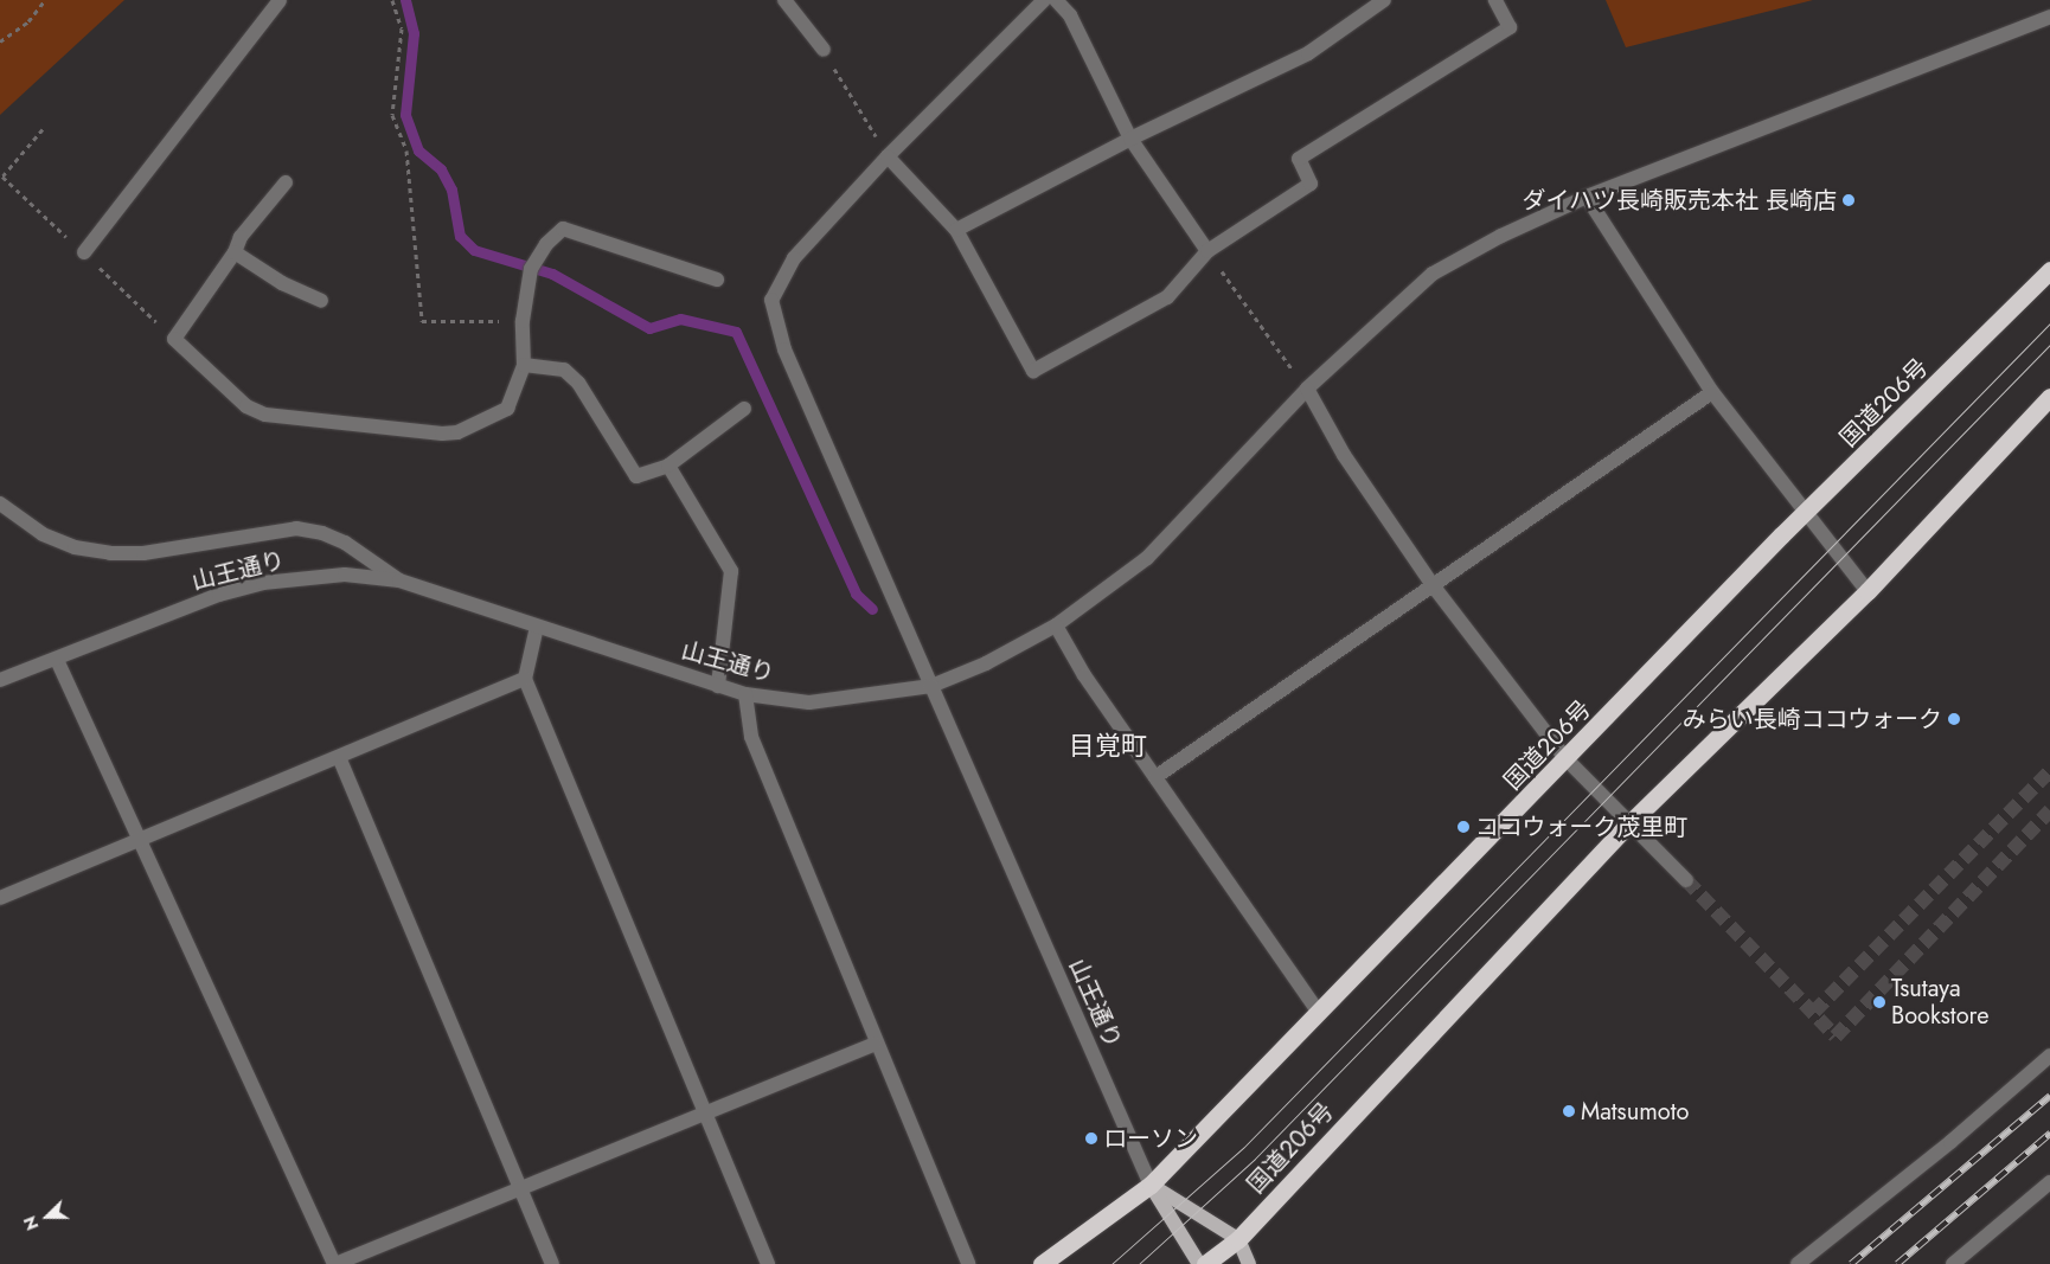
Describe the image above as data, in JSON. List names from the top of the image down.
{
  "streets": {
    "highway": ["国道206号"],
    "street": ["山王通り"]
  },
  "crossings": [
    ["国道206号", "山王通り"]
  ],
  "districts": ["目覚町"],
  "places": [
    "ダイハツ長崎販売本社 長崎店",
    "みらい長崎ココウォーク",
    "ココウォーク茂里町",
    "Tsutaya Bookstore",
    "Matsumoto",
    "ローソン"
  ],
  "north": "left"
}
